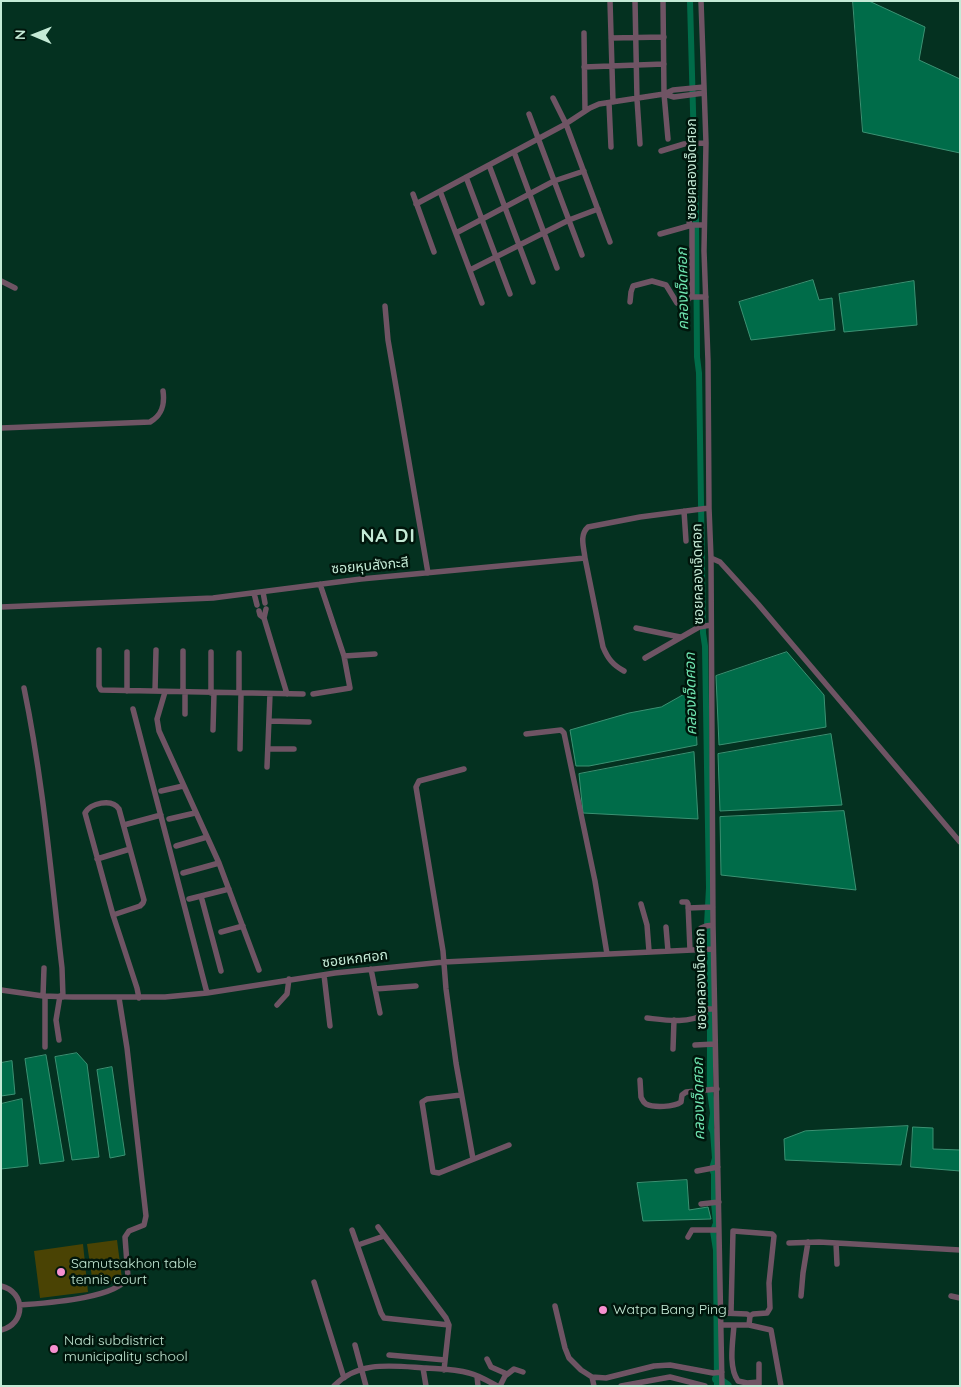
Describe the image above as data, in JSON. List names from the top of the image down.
{
  "streets": {
    "street": ["ซอยคลองเจ็ดศอก", "ซอยหุบสังกะสี", "ซอยหกศอก"]
  },
  "crossings": [
    ["ซอยคลองเจ็ดศอก", "ซอยหกศอก"]
  ],
  "districts": ["NA DI"],
  "water": ["คลองเจ็ดศอก"],
  "places": ["Samutsakhon table tennis court", "Watpa Bang Ping", "Nadi subdistrict municipality school"],
  "north": "left"
}
